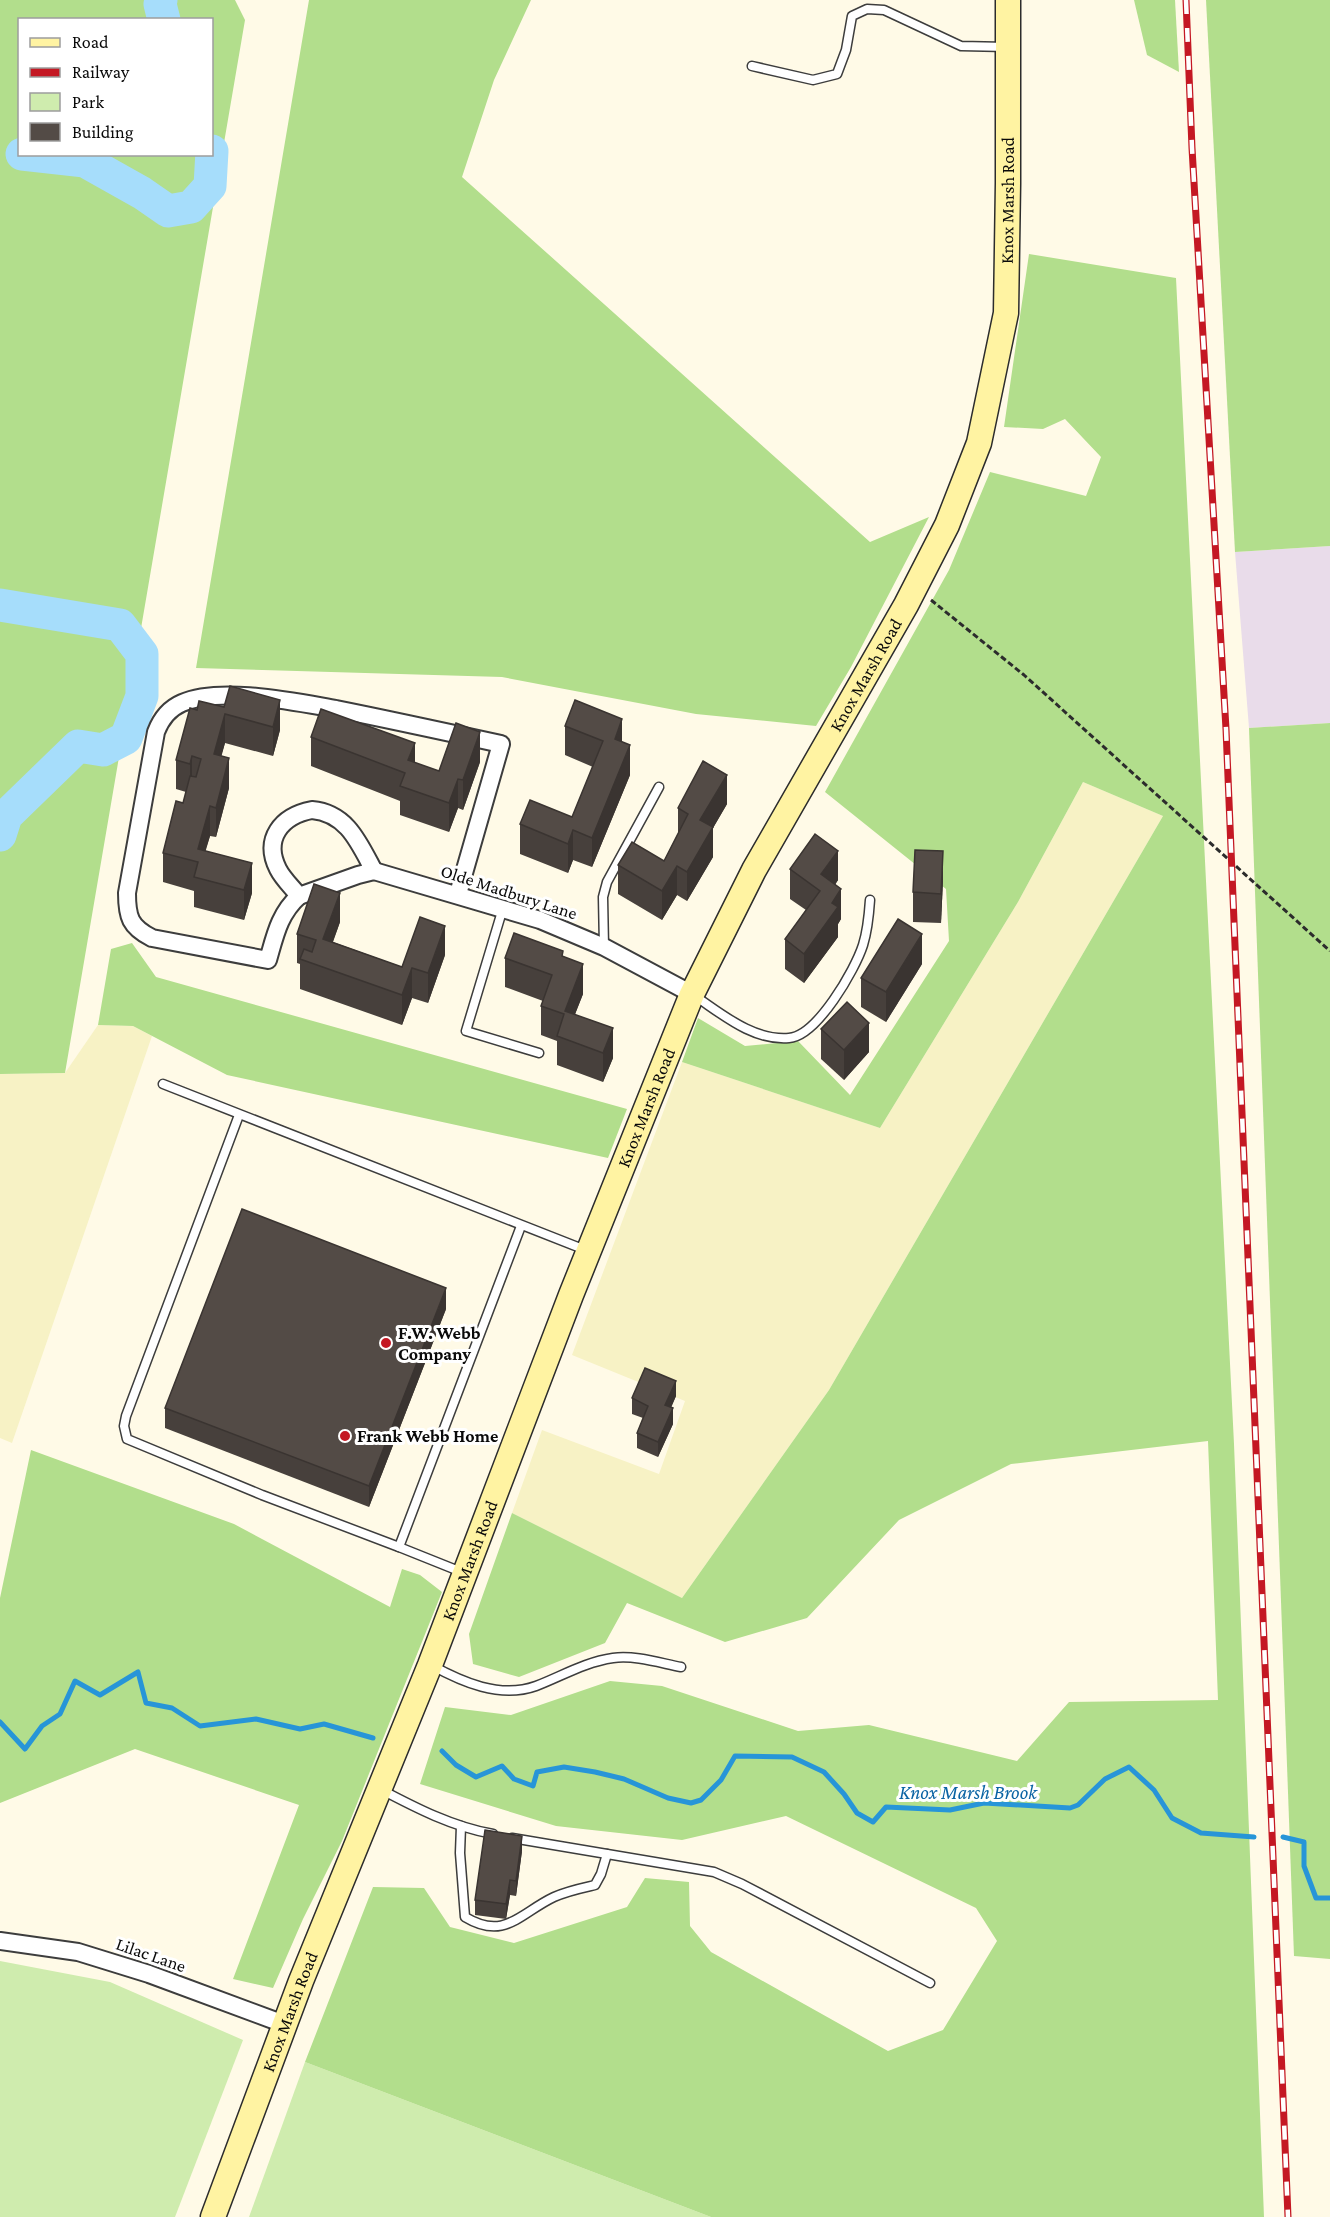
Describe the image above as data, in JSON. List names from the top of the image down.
{
  "streets": {
    "main road": ["Knox Marsh Road"],
    "street": ["Olde Madbury Lane", "Lilac Lane"]
  },
  "crossings": [
    ["Knox Marsh Road", "Olde Madbury Lane"],
    ["Knox Marsh Road", "Lilac Lane"]
  ],
  "water": ["Knox Marsh Brook"],
  "places": ["F.W. Webb Company", "Frank Webb Home"],
  "legend": [
    "Road",
    "Railway",
    "Park",
    "Building"
  ]
}
